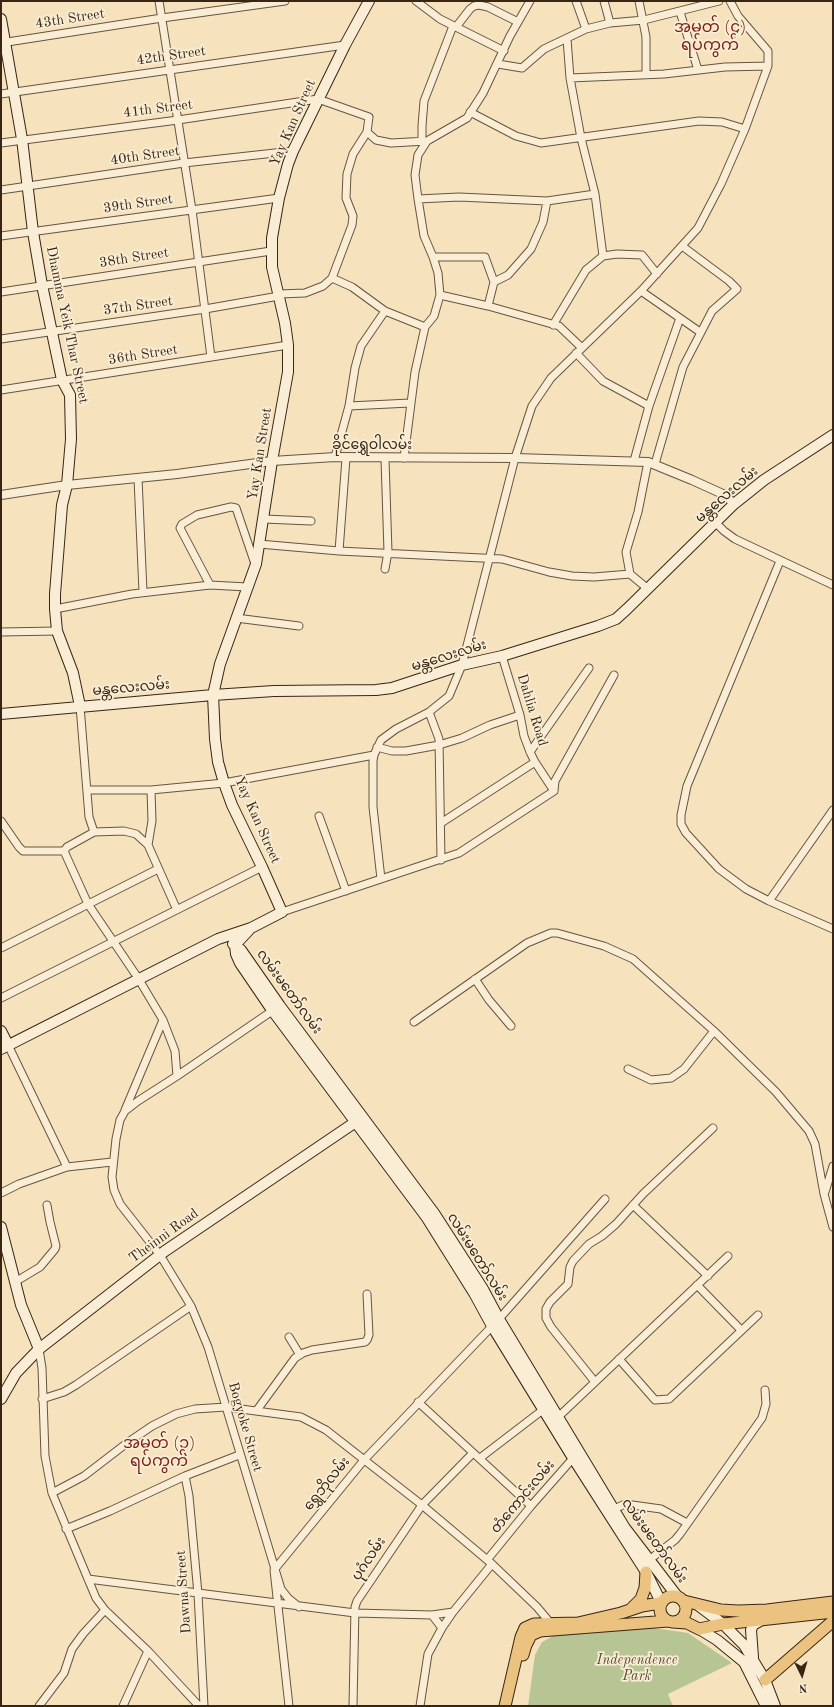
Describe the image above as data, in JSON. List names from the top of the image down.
{
  "streets": {
    "main road": [
      "Yay Kan Street",
      "Dhamma Yeik Thar Street",
      "မန္တလေးလမ်း",
      "လမ်းမတော်လမ်း",
      "Theinni Road"
    ],
    "street": [
      "43th Street",
      "42th Street",
      "41th Street",
      "40th Street",
      "39th Street",
      "38th Street",
      "37th Street",
      "36th Street",
      "ခိုင်ရွှေဝါလမ်း",
      "Dahlia Road",
      "Bogyoke Street",
      "ရွှေဘိုလမ်း",
      "တံကောင်းလမ်း",
      "ပုဂံလမ်း",
      "Dawna Street"
    ]
  },
  "crossings": [
    ["43th Street", "Dhamma Yeik Thar Street"],
    ["42th Street", "Yay Kan Street"],
    ["42th Street", "Dhamma Yeik Thar Street"],
    ["41th Street", "Yay Kan Street"],
    ["41th Street", "Dhamma Yeik Thar Street"],
    ["Yay Kan Street", "40th Street"],
    ["Yay Kan Street", "39th Street"],
    ["Yay Kan Street", "38th Street"],
    ["Yay Kan Street", "37th Street"],
    ["Yay Kan Street", "36th Street"],
    ["Yay Kan Street", "ခိုင်ရွှေဝါလမ်း"],
    ["Yay Kan Street", "မန္တလေးလမ်း"],
    ["40th Street", "Dhamma Yeik Thar Street"],
    ["39th Street", "Dhamma Yeik Thar Street"],
    ["38th Street", "Dhamma Yeik Thar Street"],
    ["37th Street", "Dhamma Yeik Thar Street"],
    ["Dhamma Yeik Thar Street", "36th Street"],
    ["Dhamma Yeik Thar Street", "ခိုင်ရွှေဝါလမ်း"],
    ["Dhamma Yeik Thar Street", "မန္တလေးလမ်း"],
    ["ခိုင်ရွှေဝါလမ်း", "မန္တလေးလမ်း"],
    ["မန္တလေးလမ်း", "Dahlia Road"],
    ["လမ်းမတော်လမ်း", "Theinni Road"],
    ["လမ်းမတော်လမ်း", "ရွှေဘိုလမ်း"],
    ["လမ်းမတော်လမ်း", "တံကောင်းလမ်း"],
    ["Theinni Road", "Bogyoke Street"],
    ["Bogyoke Street", "ရွှေဘိုလမ်း"]
  ],
  "districts": ["အမှတ် (၄) ရပ်ကွက်", "အမှတ် (၃) ရပ်ကွက်"],
  "parks": ["Independence Park"],
  "north": "bottom"
}
